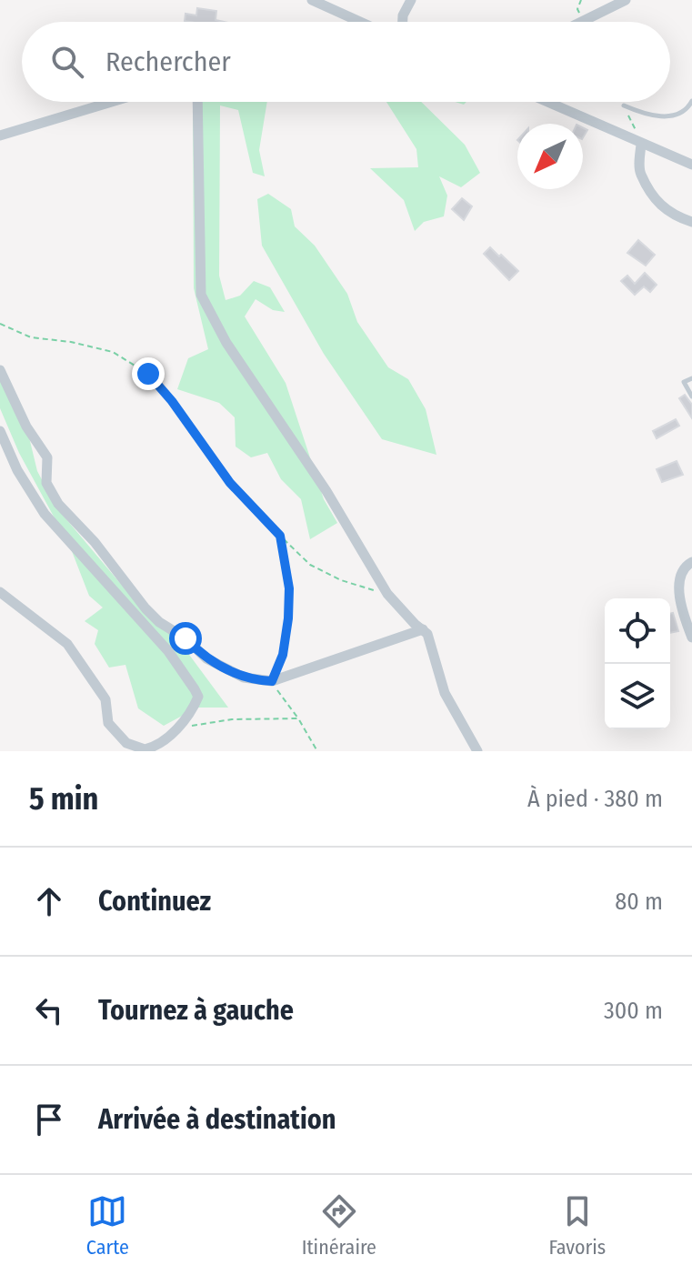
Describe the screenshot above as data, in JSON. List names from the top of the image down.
{
  "north": "bottom left",
  "page": {
    "search": "Rechercher",
    "heading": ["5 min", "À pied · 380 m"],
    "list": [
      ["Continuez", "80 m"],
      ["Tournez à gauche", "300 m"],
      "Arrivée à destination"
    ],
    "nav": ["Carte", "Itinéraire", "Favoris"]
  }
}
